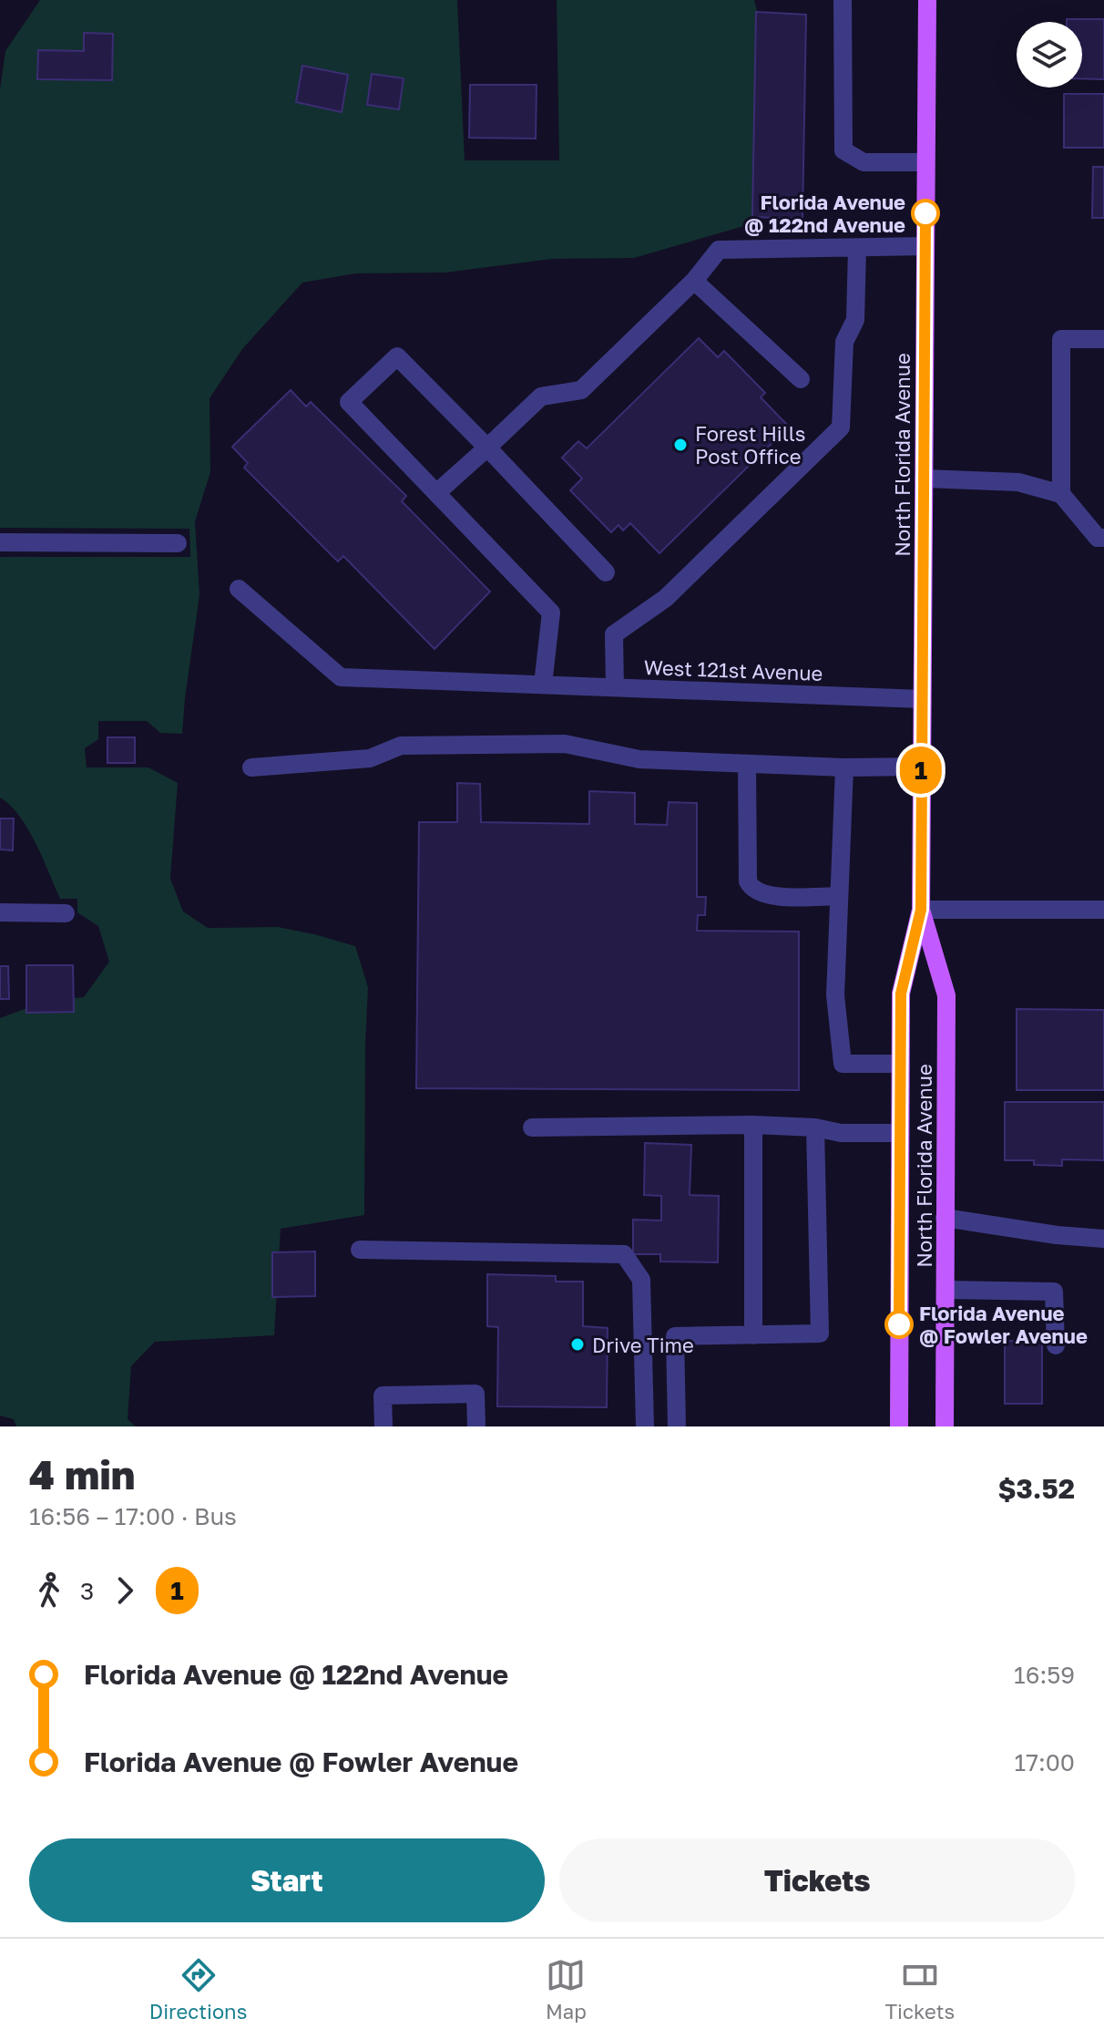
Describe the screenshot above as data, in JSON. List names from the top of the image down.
{
  "streets": {
    "main road": ["North Florida Avenue"],
    "street": ["West 121st Avenue"]
  },
  "crossings": [
    ["North Florida Avenue", "West 121st Avenue"]
  ],
  "places": [
    "Florida Avenue @ 122nd Avenue",
    "Forest Hills Post Office",
    "Florida Avenue @ Fowler Avenue",
    "Drive Time"
  ],
  "lines": ["bus line 1"],
  "page": {
    "on_map": "1",
    "heading": ["4 min", "16:56 – 17:00 · Bus", "$3.52"],
    "legs": ["3", "1"],
    "list": [
      {
        "name": "Florida Avenue @ 122nd Avenue",
        "value": "16:59"
      },
      {
        "name": "Florida Avenue @ Fowler Avenue",
        "value": "17:00"
      }
    ],
    "buttons": ["Start", "Tickets"],
    "tabs": ["Directions", "Map", "Tickets"]
  }
}
